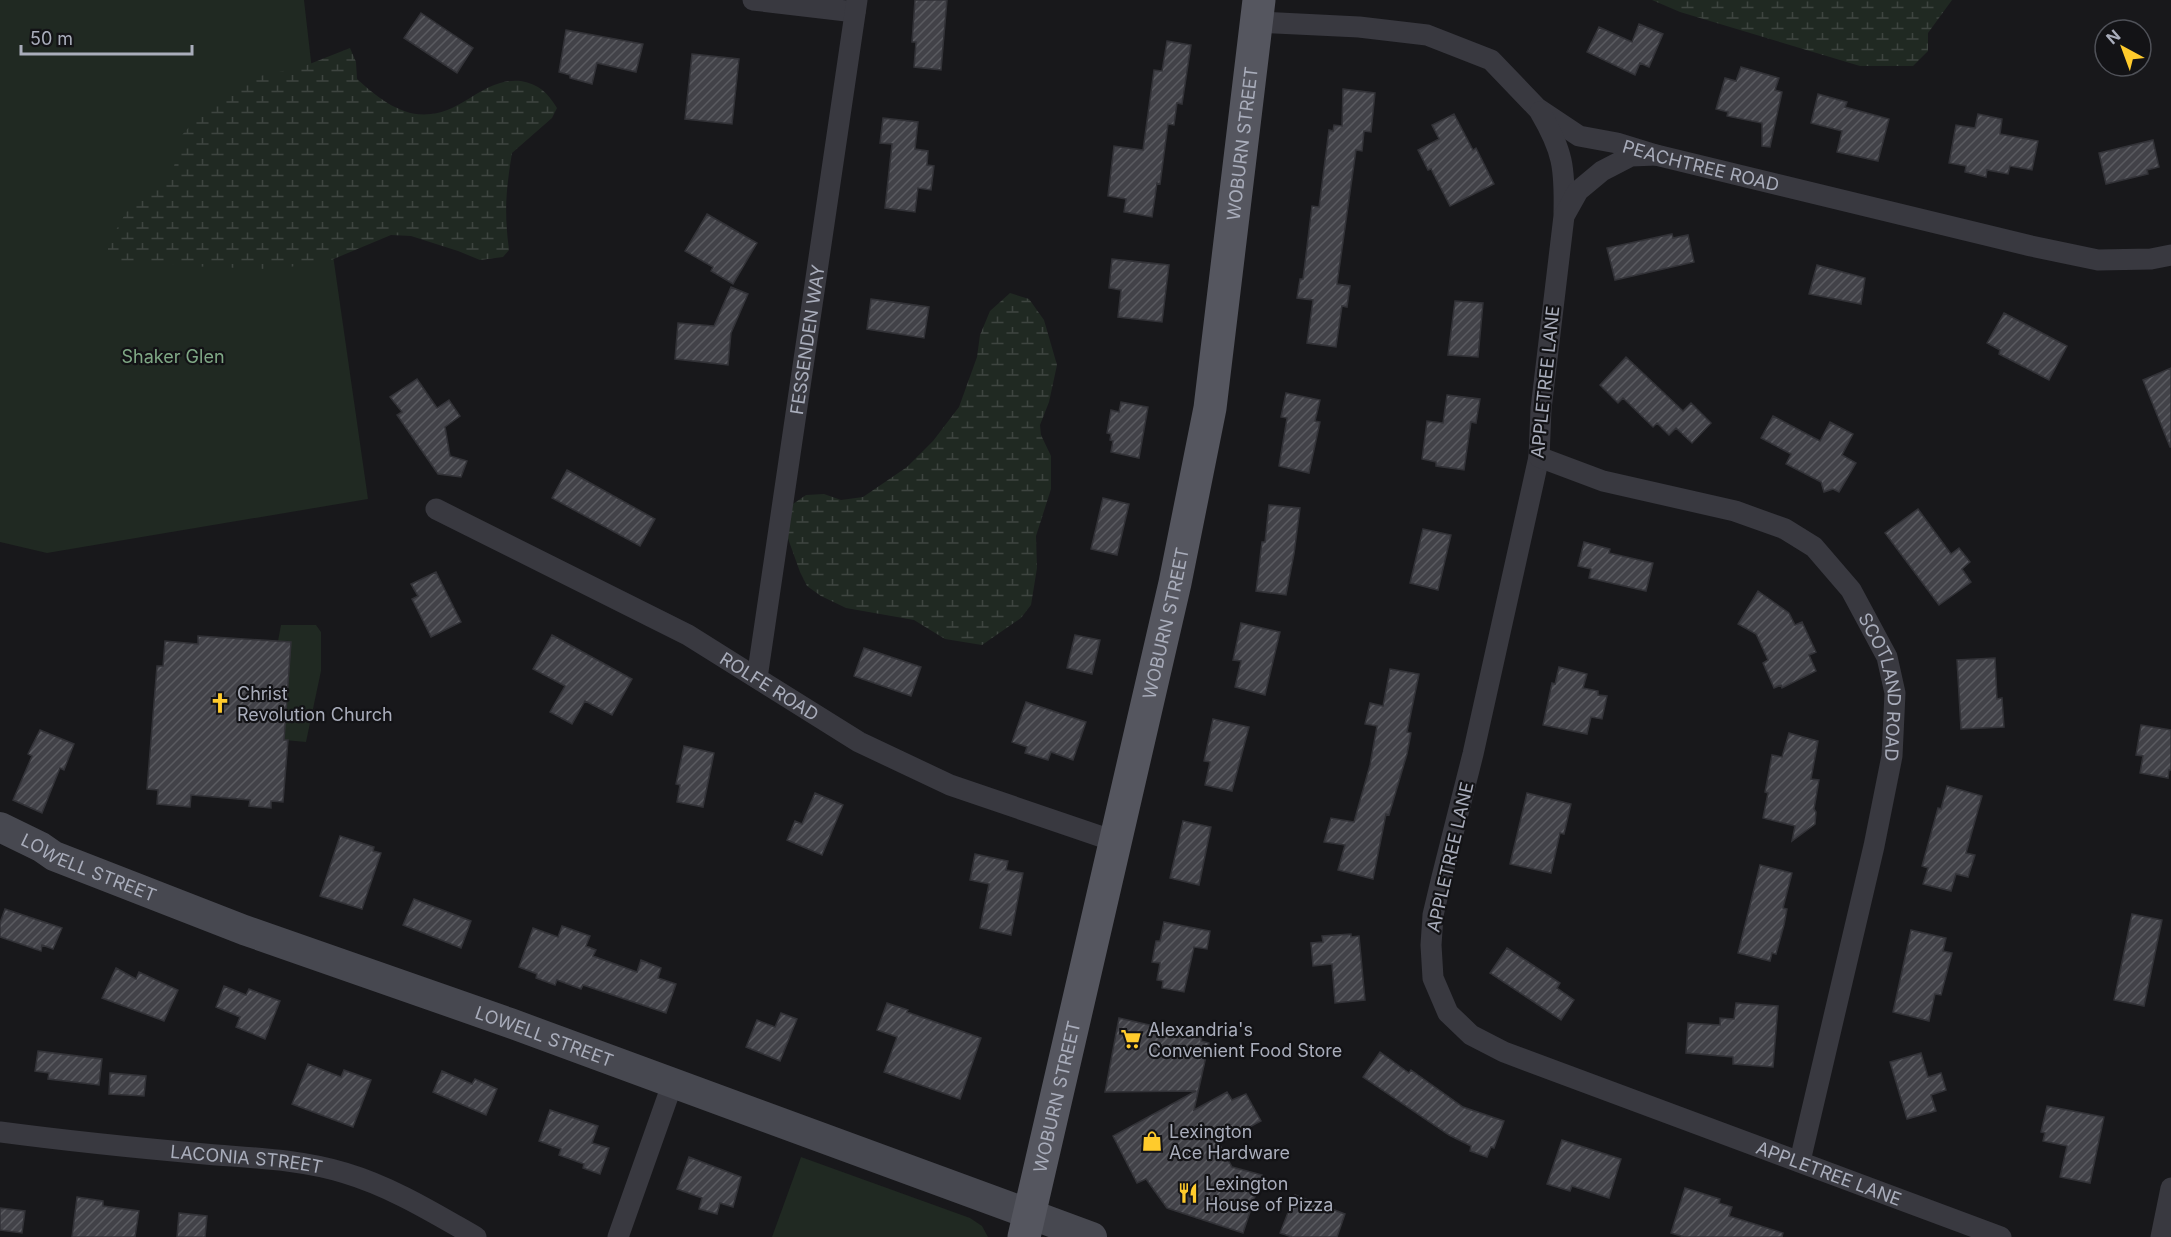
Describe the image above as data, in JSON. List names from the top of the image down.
{
  "streets": {
    "main road": ["WOBURN STREET", "LOWELL STREET"],
    "street": [
      "PEACHTREE ROAD",
      "FESSENDEN WAY",
      "APPLETREE LANE",
      "ROLFE ROAD",
      "SCOTLAND ROAD",
      "LACONIA STREET"
    ]
  },
  "crossings": [
    ["WOBURN STREET", "PEACHTREE ROAD"],
    ["WOBURN STREET", "ROLFE ROAD"],
    ["WOBURN STREET", "LOWELL STREET"],
    ["PEACHTREE ROAD", "APPLETREE LANE"],
    ["FESSENDEN WAY", "ROLFE ROAD"],
    ["APPLETREE LANE", "SCOTLAND ROAD"]
  ],
  "parks": ["Shaker Glen"],
  "places": {
    "church": ["Christ Revolution Church"],
    "supermarket": ["Alexandria's Convenient Food Store"],
    "shop": ["Lexington Ace Hardware"],
    "restaurant": ["Lexington House of Pizza"]
  },
  "scale_bar": "50 m",
  "north": "top left"
}
